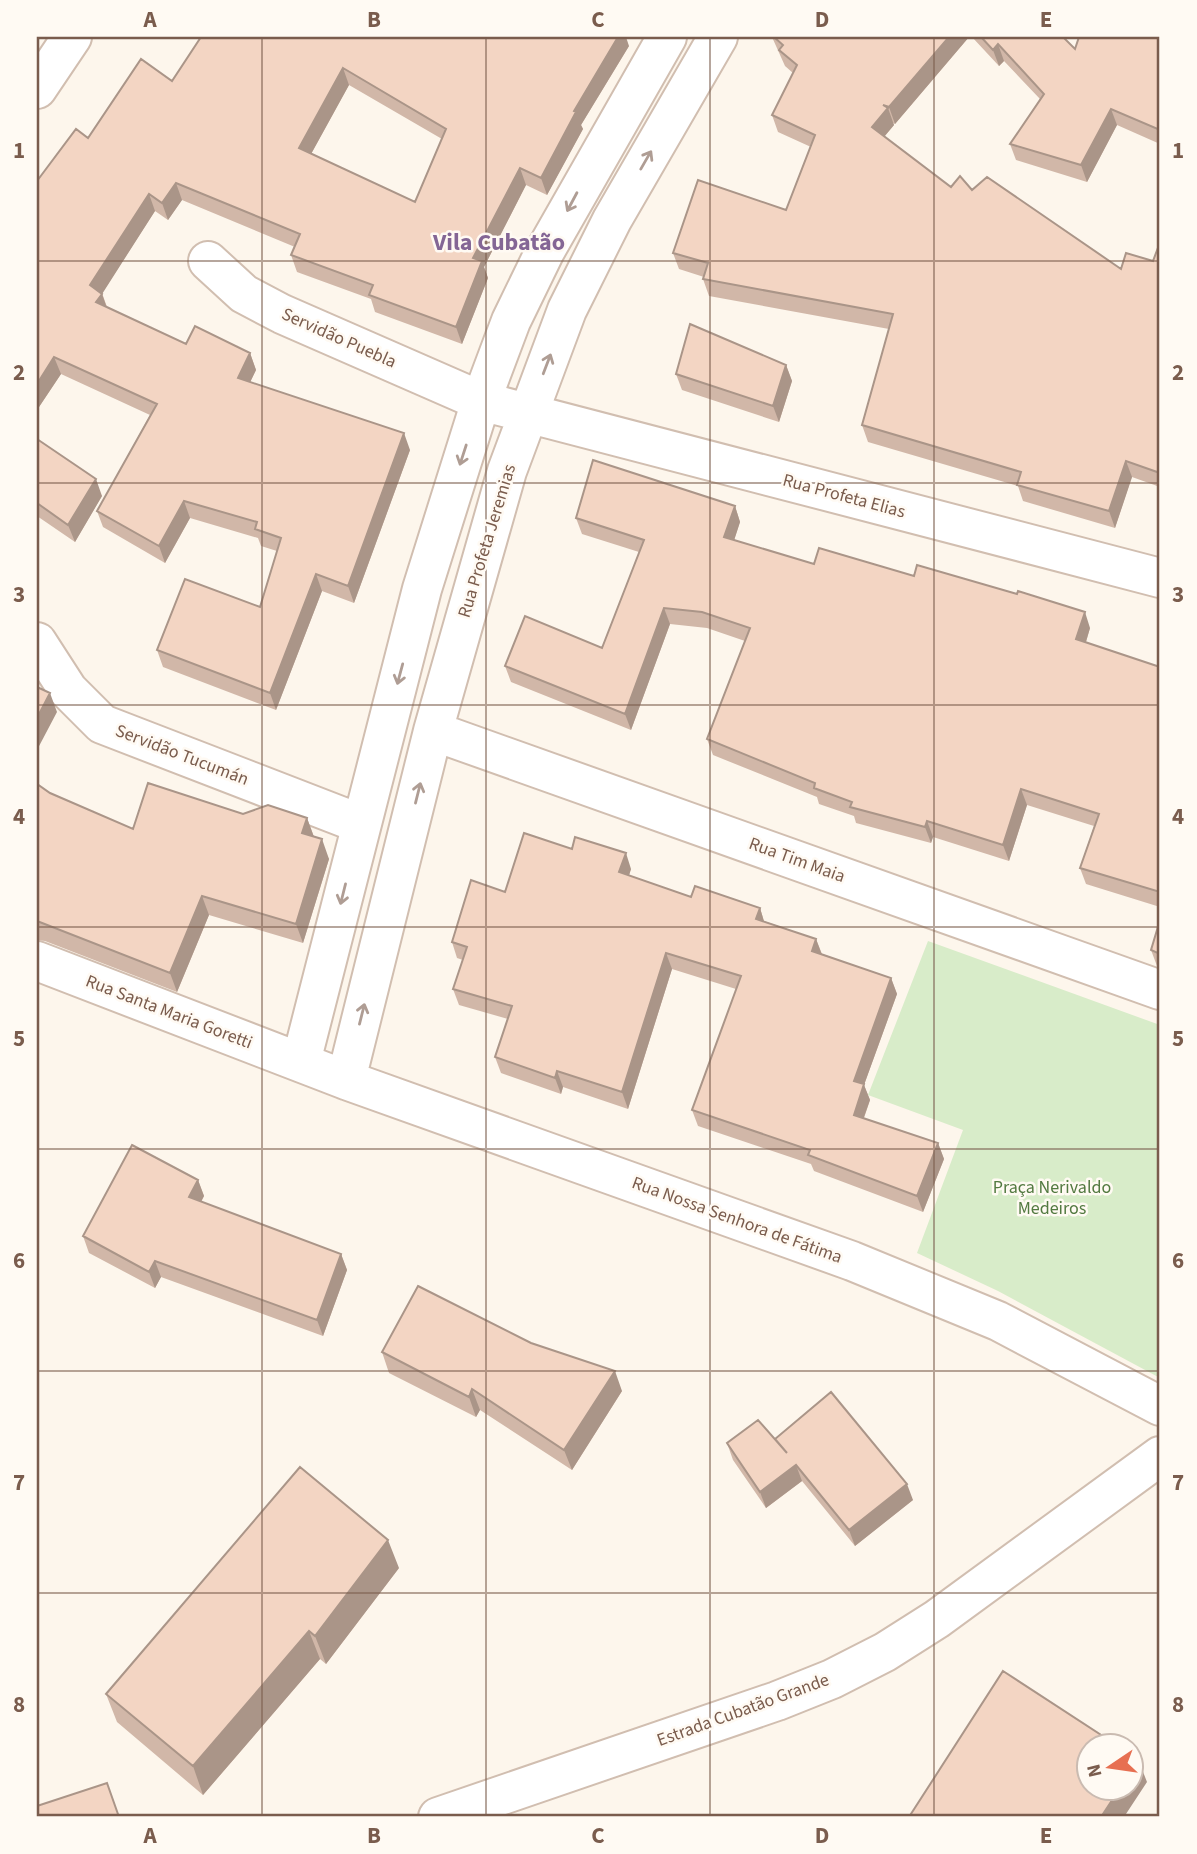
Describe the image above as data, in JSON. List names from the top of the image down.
{
  "streets": {
    "street": [
      "Servidão Puebla",
      "Rua Profeta Elias",
      "Rua Profeta Jeremias",
      "Servidão Tucumán",
      "Rua Tim Maia",
      "Rua Santa Maria Goretti",
      "Rua Nossa Senhora de Fátima",
      "Estrada Cubatão Grande"
    ]
  },
  "crossings": [
    ["Servidão Puebla", "Rua Profeta Elias"],
    ["Servidão Puebla", "Rua Profeta Jeremias"],
    ["Rua Profeta Elias", "Rua Profeta Jeremias"],
    ["Rua Profeta Jeremias", "Rua Tim Maia"],
    ["Rua Profeta Jeremias", "Rua Nossa Senhora de Fátima"],
    ["Rua Santa Maria Goretti", "Rua Nossa Senhora de Fátima"]
  ],
  "districts": ["Vila Cubatão"],
  "parks": ["Praça Nerivaldo Medeiros"],
  "north": "left",
  "grid": {
    "columns": [
      "A",
      "B",
      "C",
      "D",
      "E"
    ],
    "rows": [
      "1",
      "2",
      "3",
      "4",
      "5",
      "6",
      "7",
      "8"
    ]
  }
}
